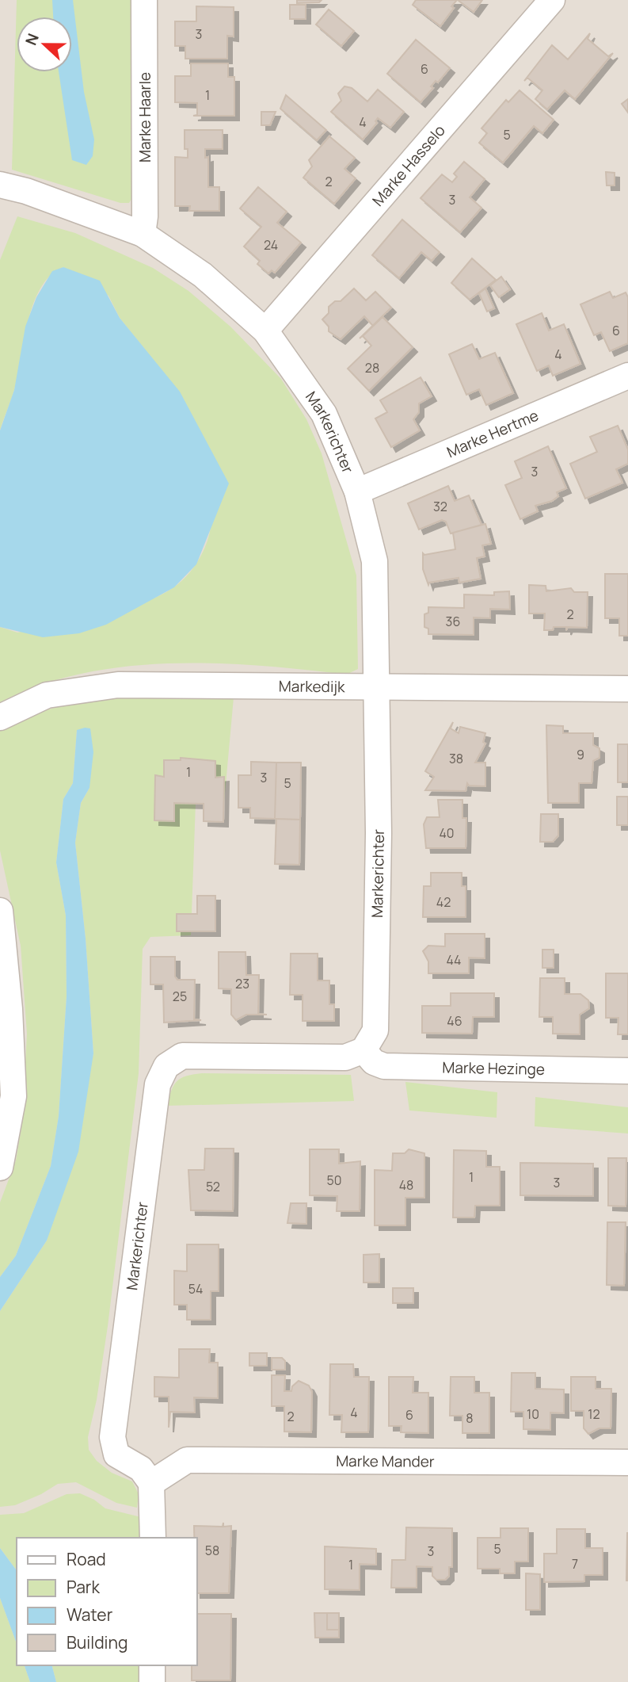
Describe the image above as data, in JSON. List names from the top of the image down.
{
  "streets": {
    "street": [
      "Marke Haarle",
      "Marke Hasselo",
      "Markerichter",
      "Marke Hertme",
      "Markedijk",
      "Marke Hezinge",
      "Marke Mander"
    ]
  },
  "crossings": [
    ["Marke Haarle", "Markerichter"],
    ["Marke Hasselo", "Markerichter"],
    ["Markerichter", "Marke Hertme"],
    ["Markerichter", "Markedijk"],
    ["Markerichter", "Marke Hezinge"],
    ["Markerichter", "Marke Mander"]
  ],
  "house_numbers": [
    "3",
    "6",
    "1",
    "4",
    "5",
    "2",
    "3",
    "24",
    "6",
    "4",
    "28",
    "3",
    "32",
    "2",
    "36",
    "9",
    "38",
    "1",
    "3",
    "5",
    "40",
    "42",
    "44",
    "23",
    "25",
    "46",
    "1",
    "50",
    "3",
    "48",
    "52",
    "54",
    "4",
    "10",
    "12",
    "6",
    "2",
    "8",
    "5",
    "58",
    "3",
    "7",
    "1"
  ],
  "legend": [
    "Road",
    "Park",
    "Water",
    "Building"
  ],
  "north": "left"
}
